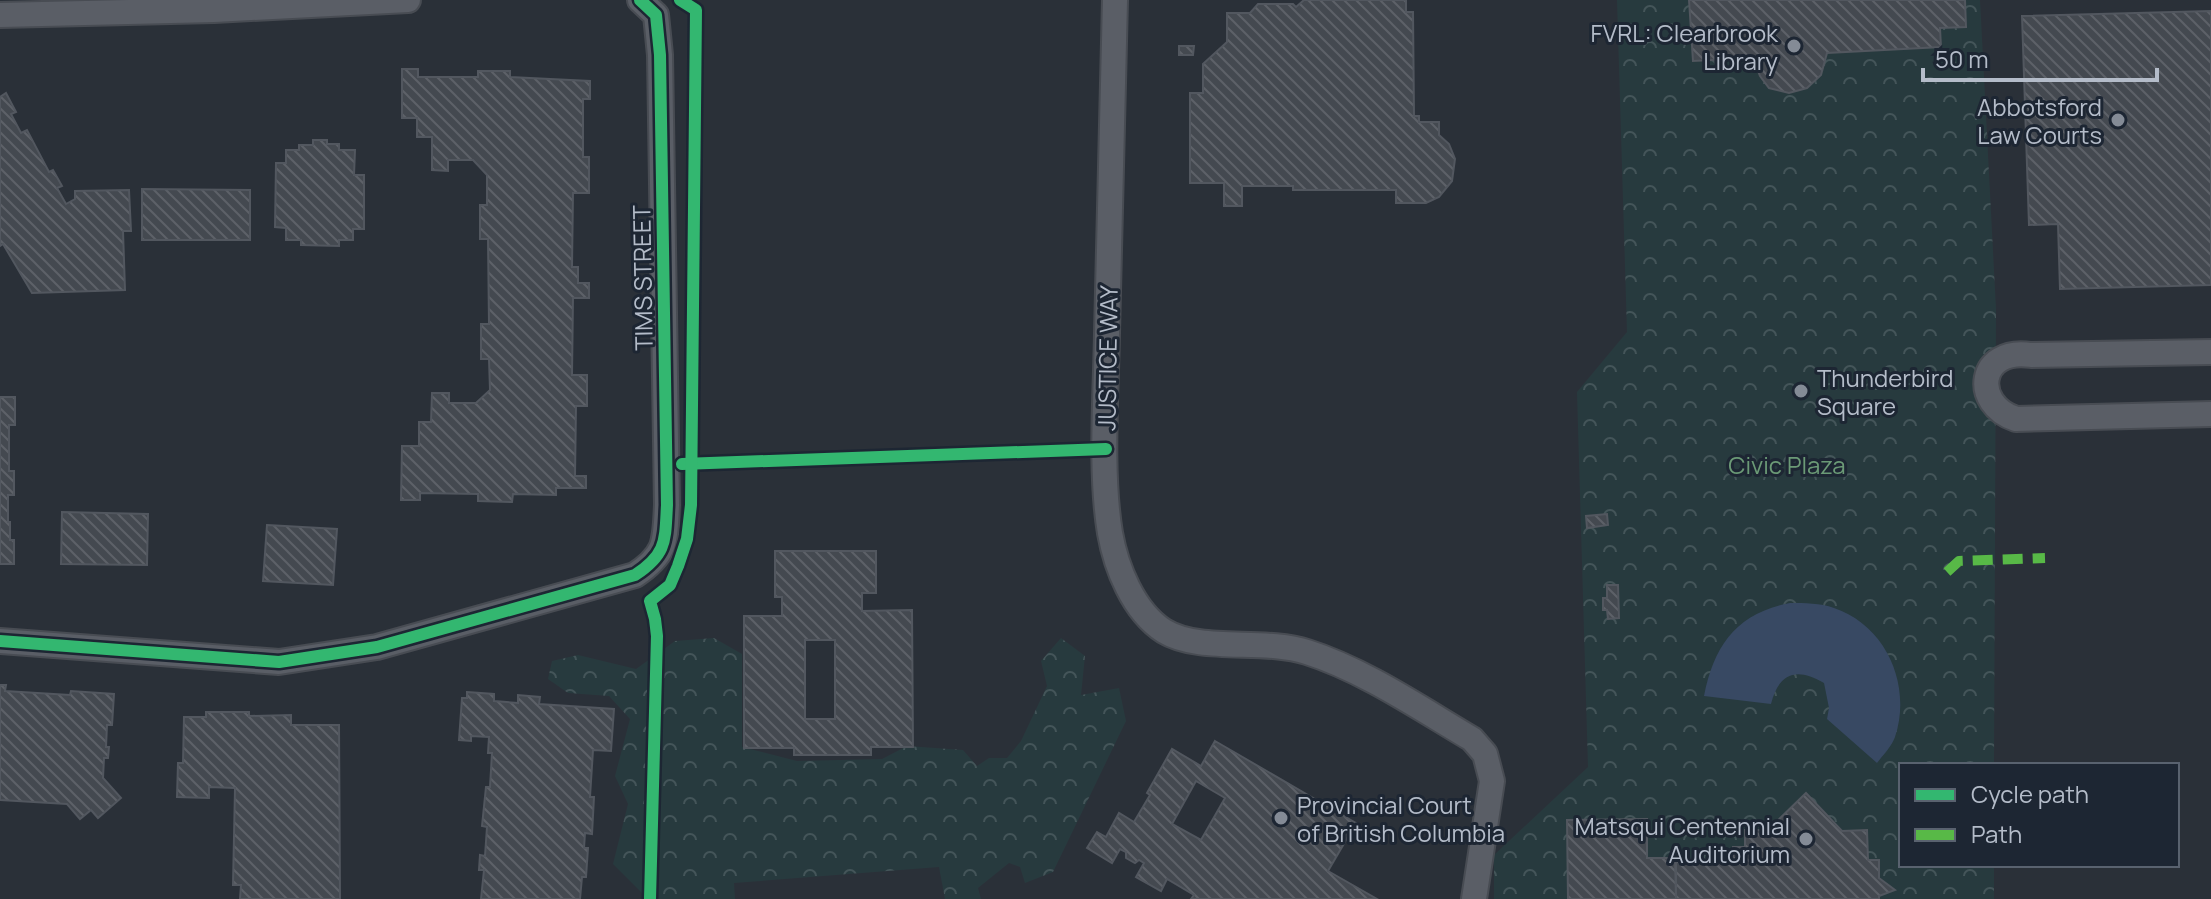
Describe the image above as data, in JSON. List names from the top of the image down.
{
  "streets": {
    "street": ["TIMS STREET", "JUSTICE WAY"]
  },
  "parks": ["Civic Plaza"],
  "places": [
    "FVRL: Clearbrook Library",
    "Abbotsford Law Courts",
    "Thunderbird Square",
    "Provincial Court of British Columbia",
    "Matsqui Centennial Auditorium"
  ],
  "legend": ["Cycle path", "Path"],
  "scale_bar": "50 m"
}
